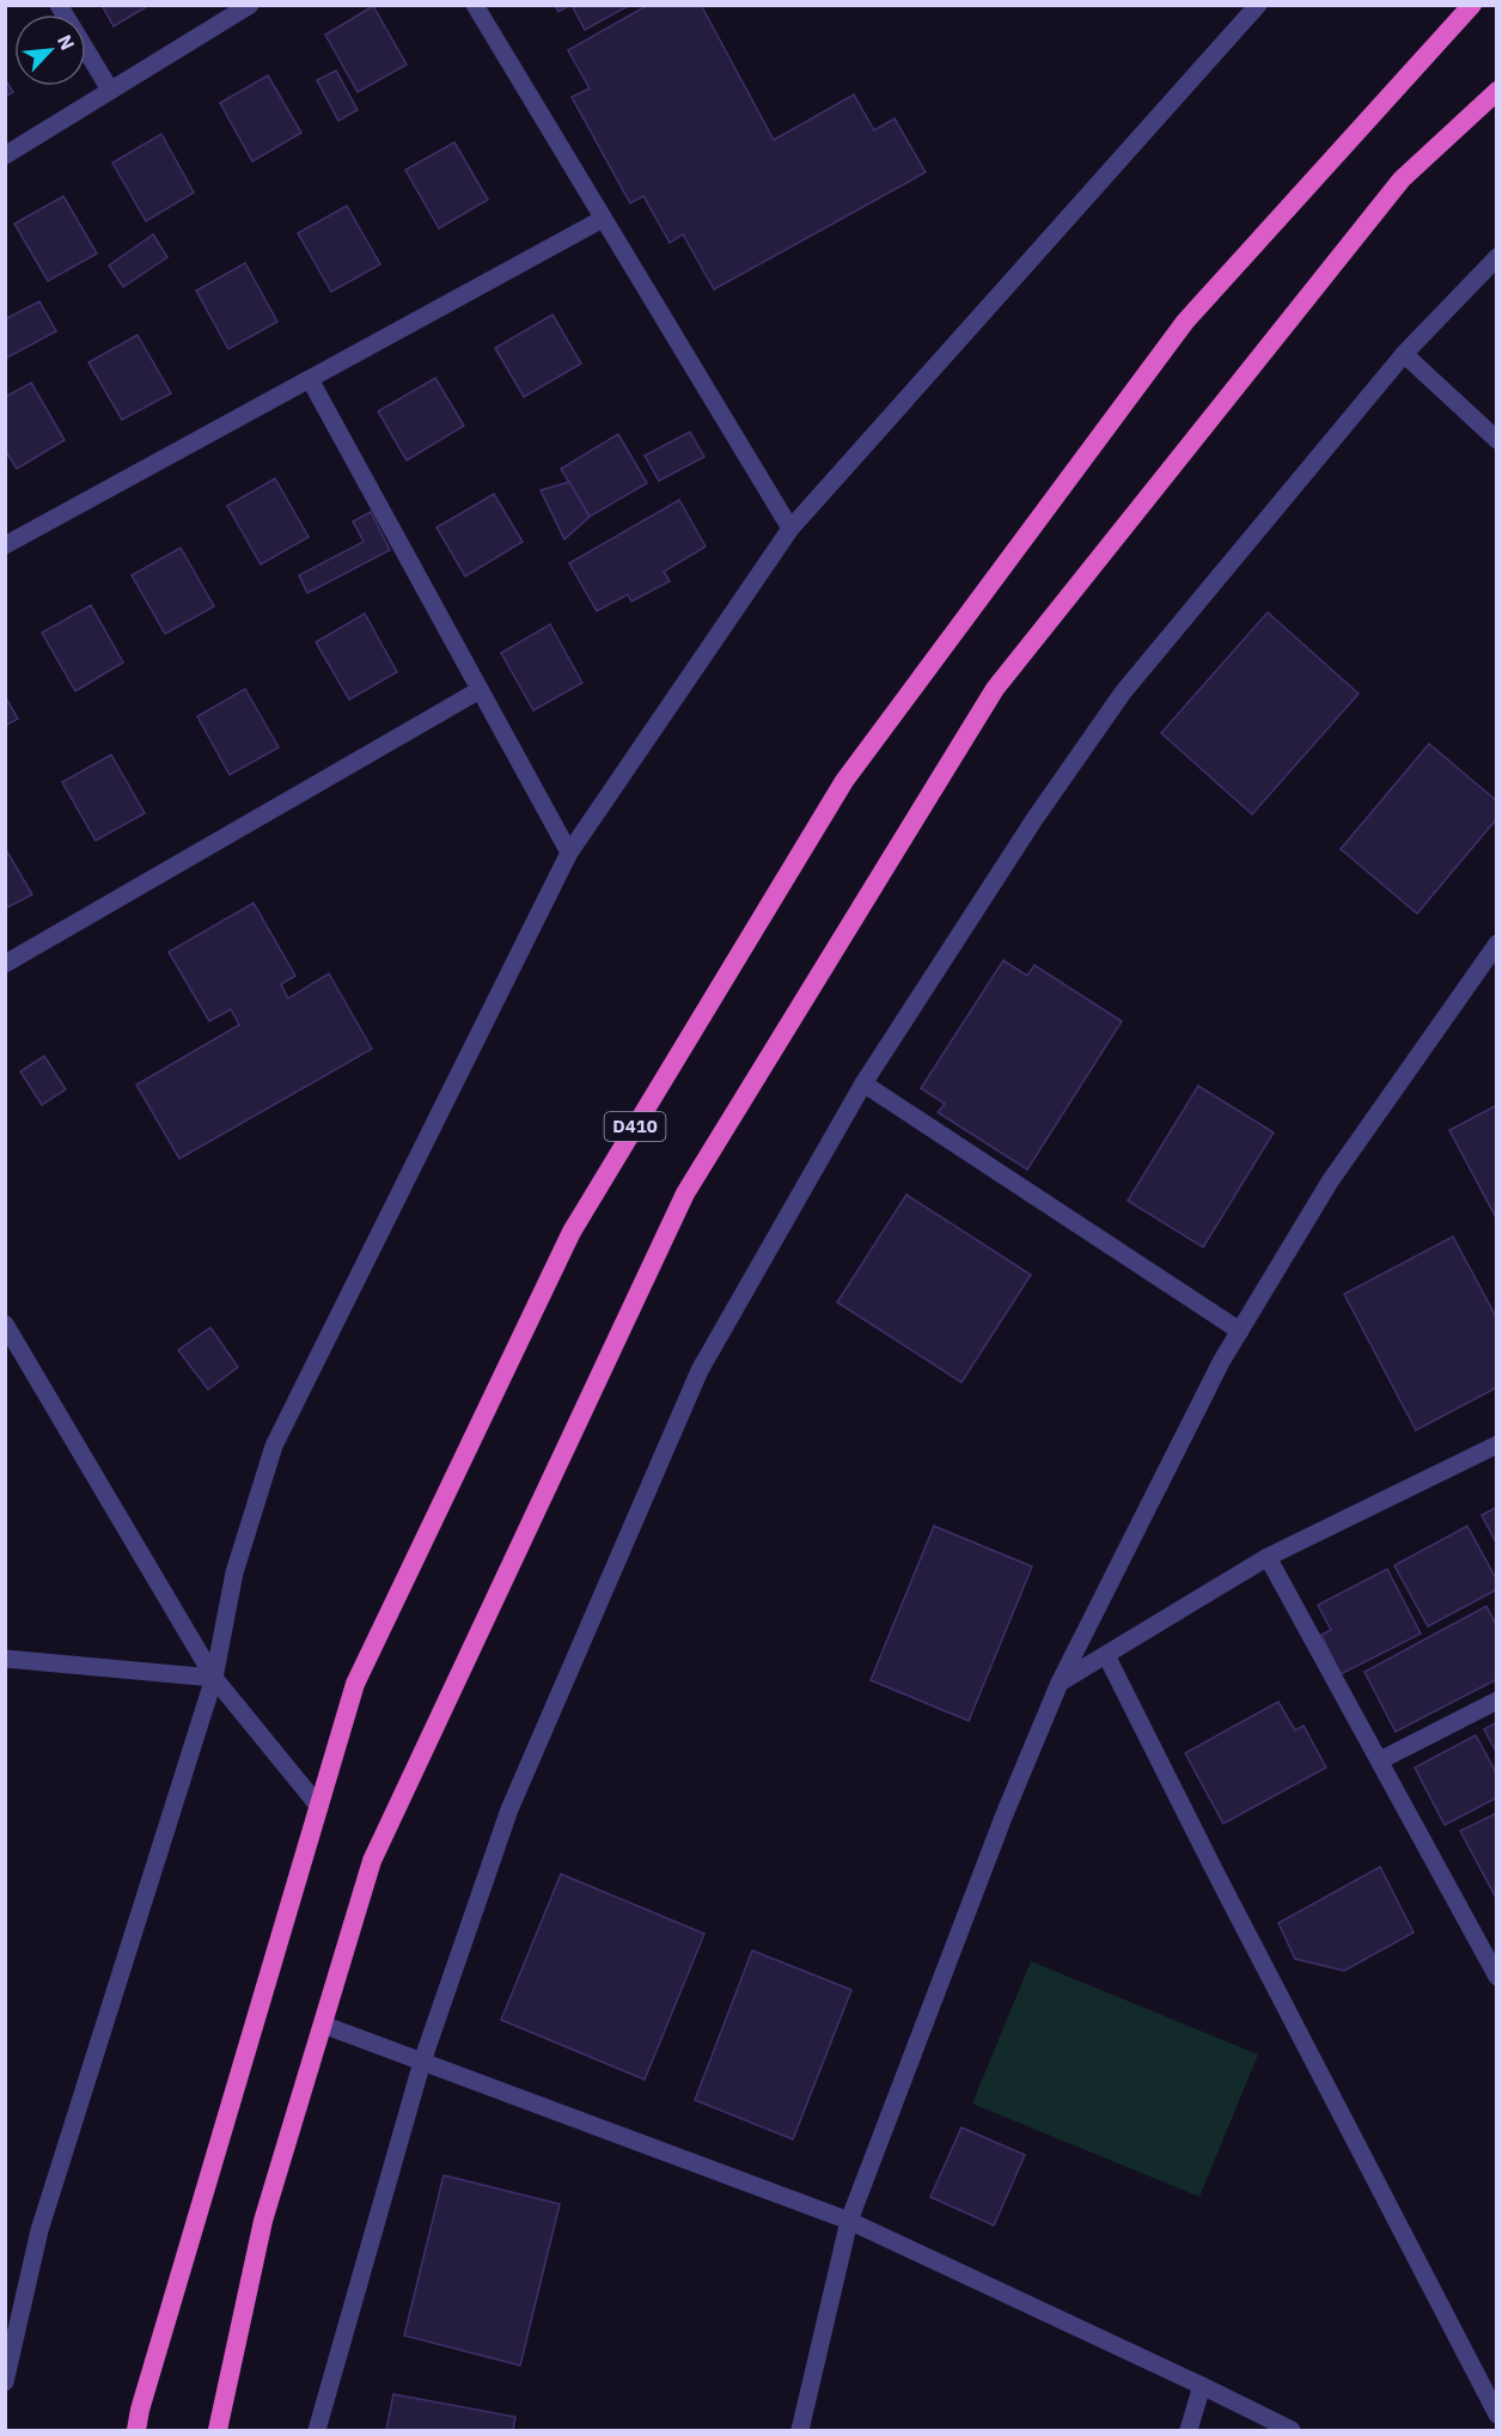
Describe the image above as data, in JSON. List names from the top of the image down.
{
  "streets": {
    "highway": ["D410"]
  },
  "north": "top right"
}
